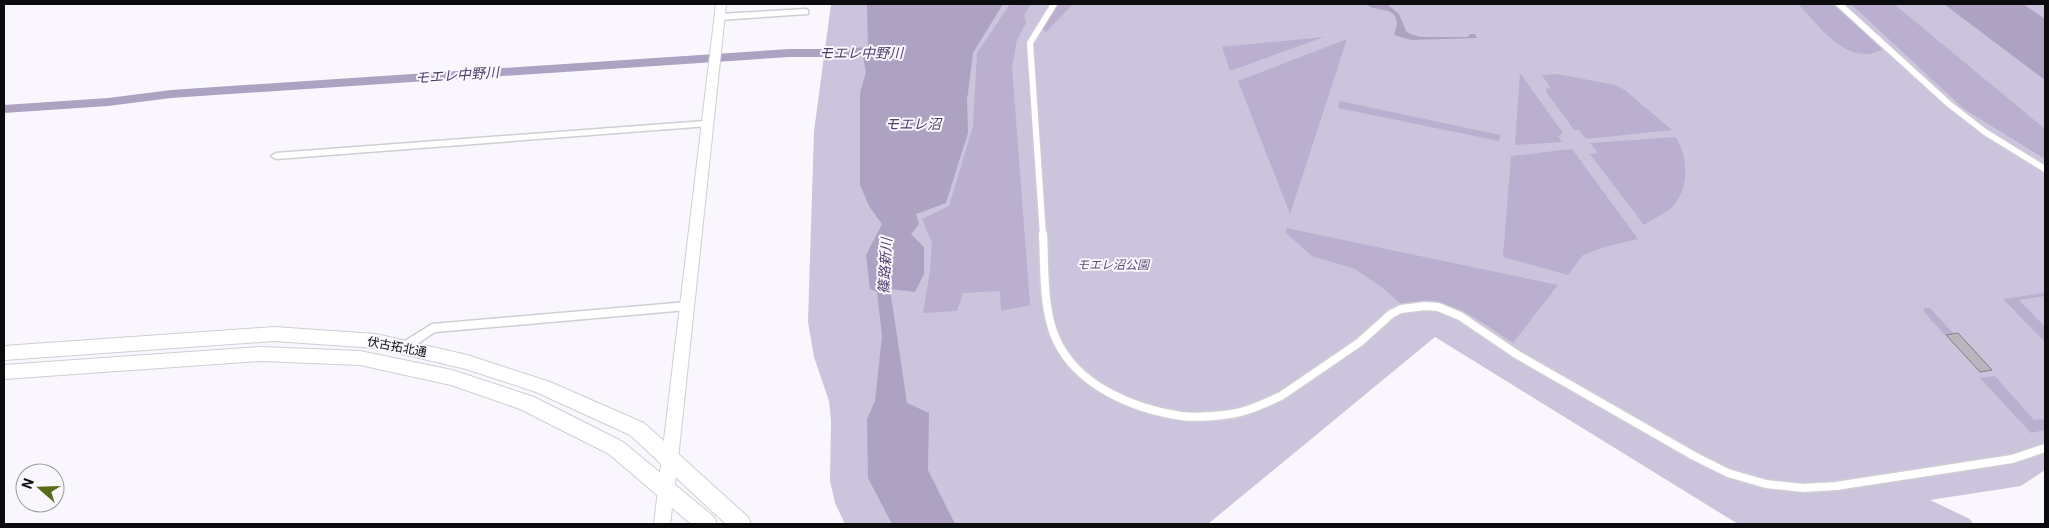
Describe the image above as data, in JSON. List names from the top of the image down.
{
  "streets": {
    "main road": ["伏古拓北通"]
  },
  "water": ["モエレ中野川", "モエレ沼", "篠路新川"],
  "parks": ["モエレ沼公園"],
  "north": "left"
}
